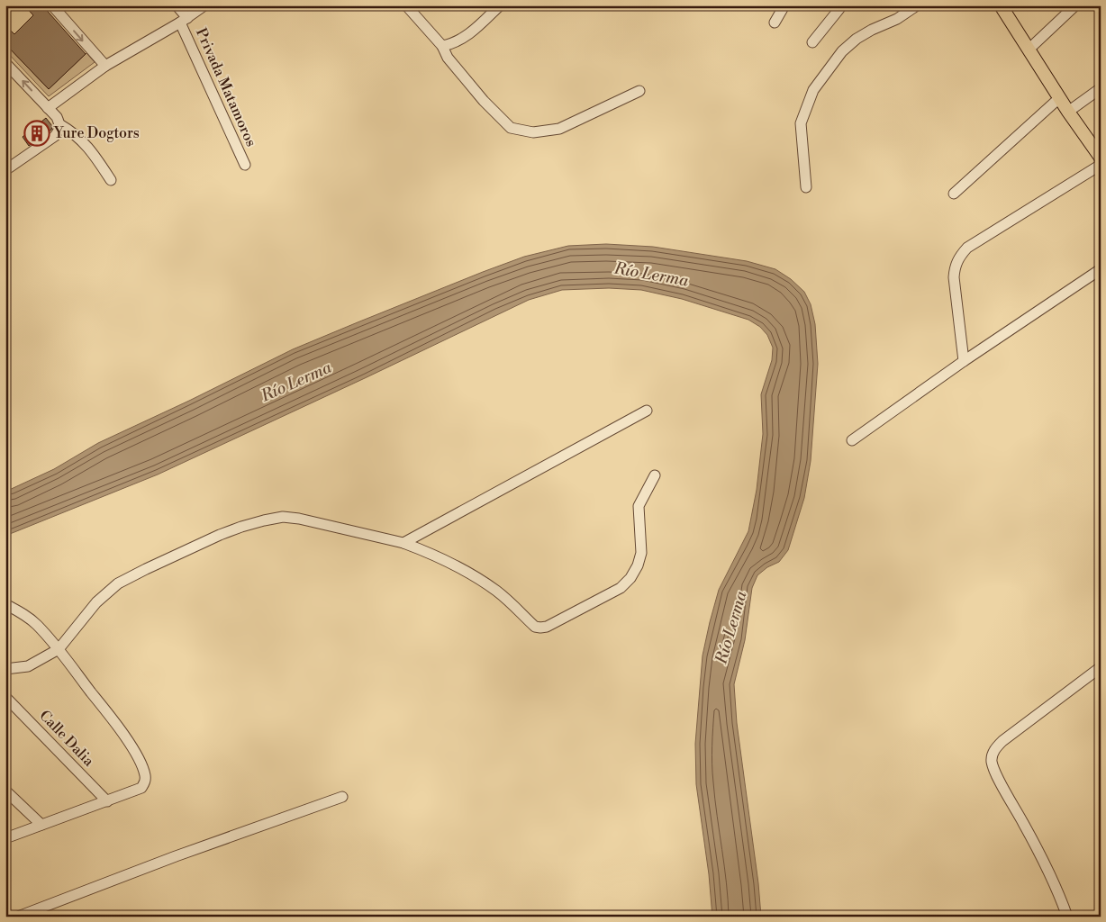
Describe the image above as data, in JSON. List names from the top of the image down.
{
  "streets": {
    "street": ["Privada Matamoros", "Calle Dalia"]
  },
  "water": ["Río Lerma"],
  "places": {
    "building": ["Yure Dogtors"]
  }
}
